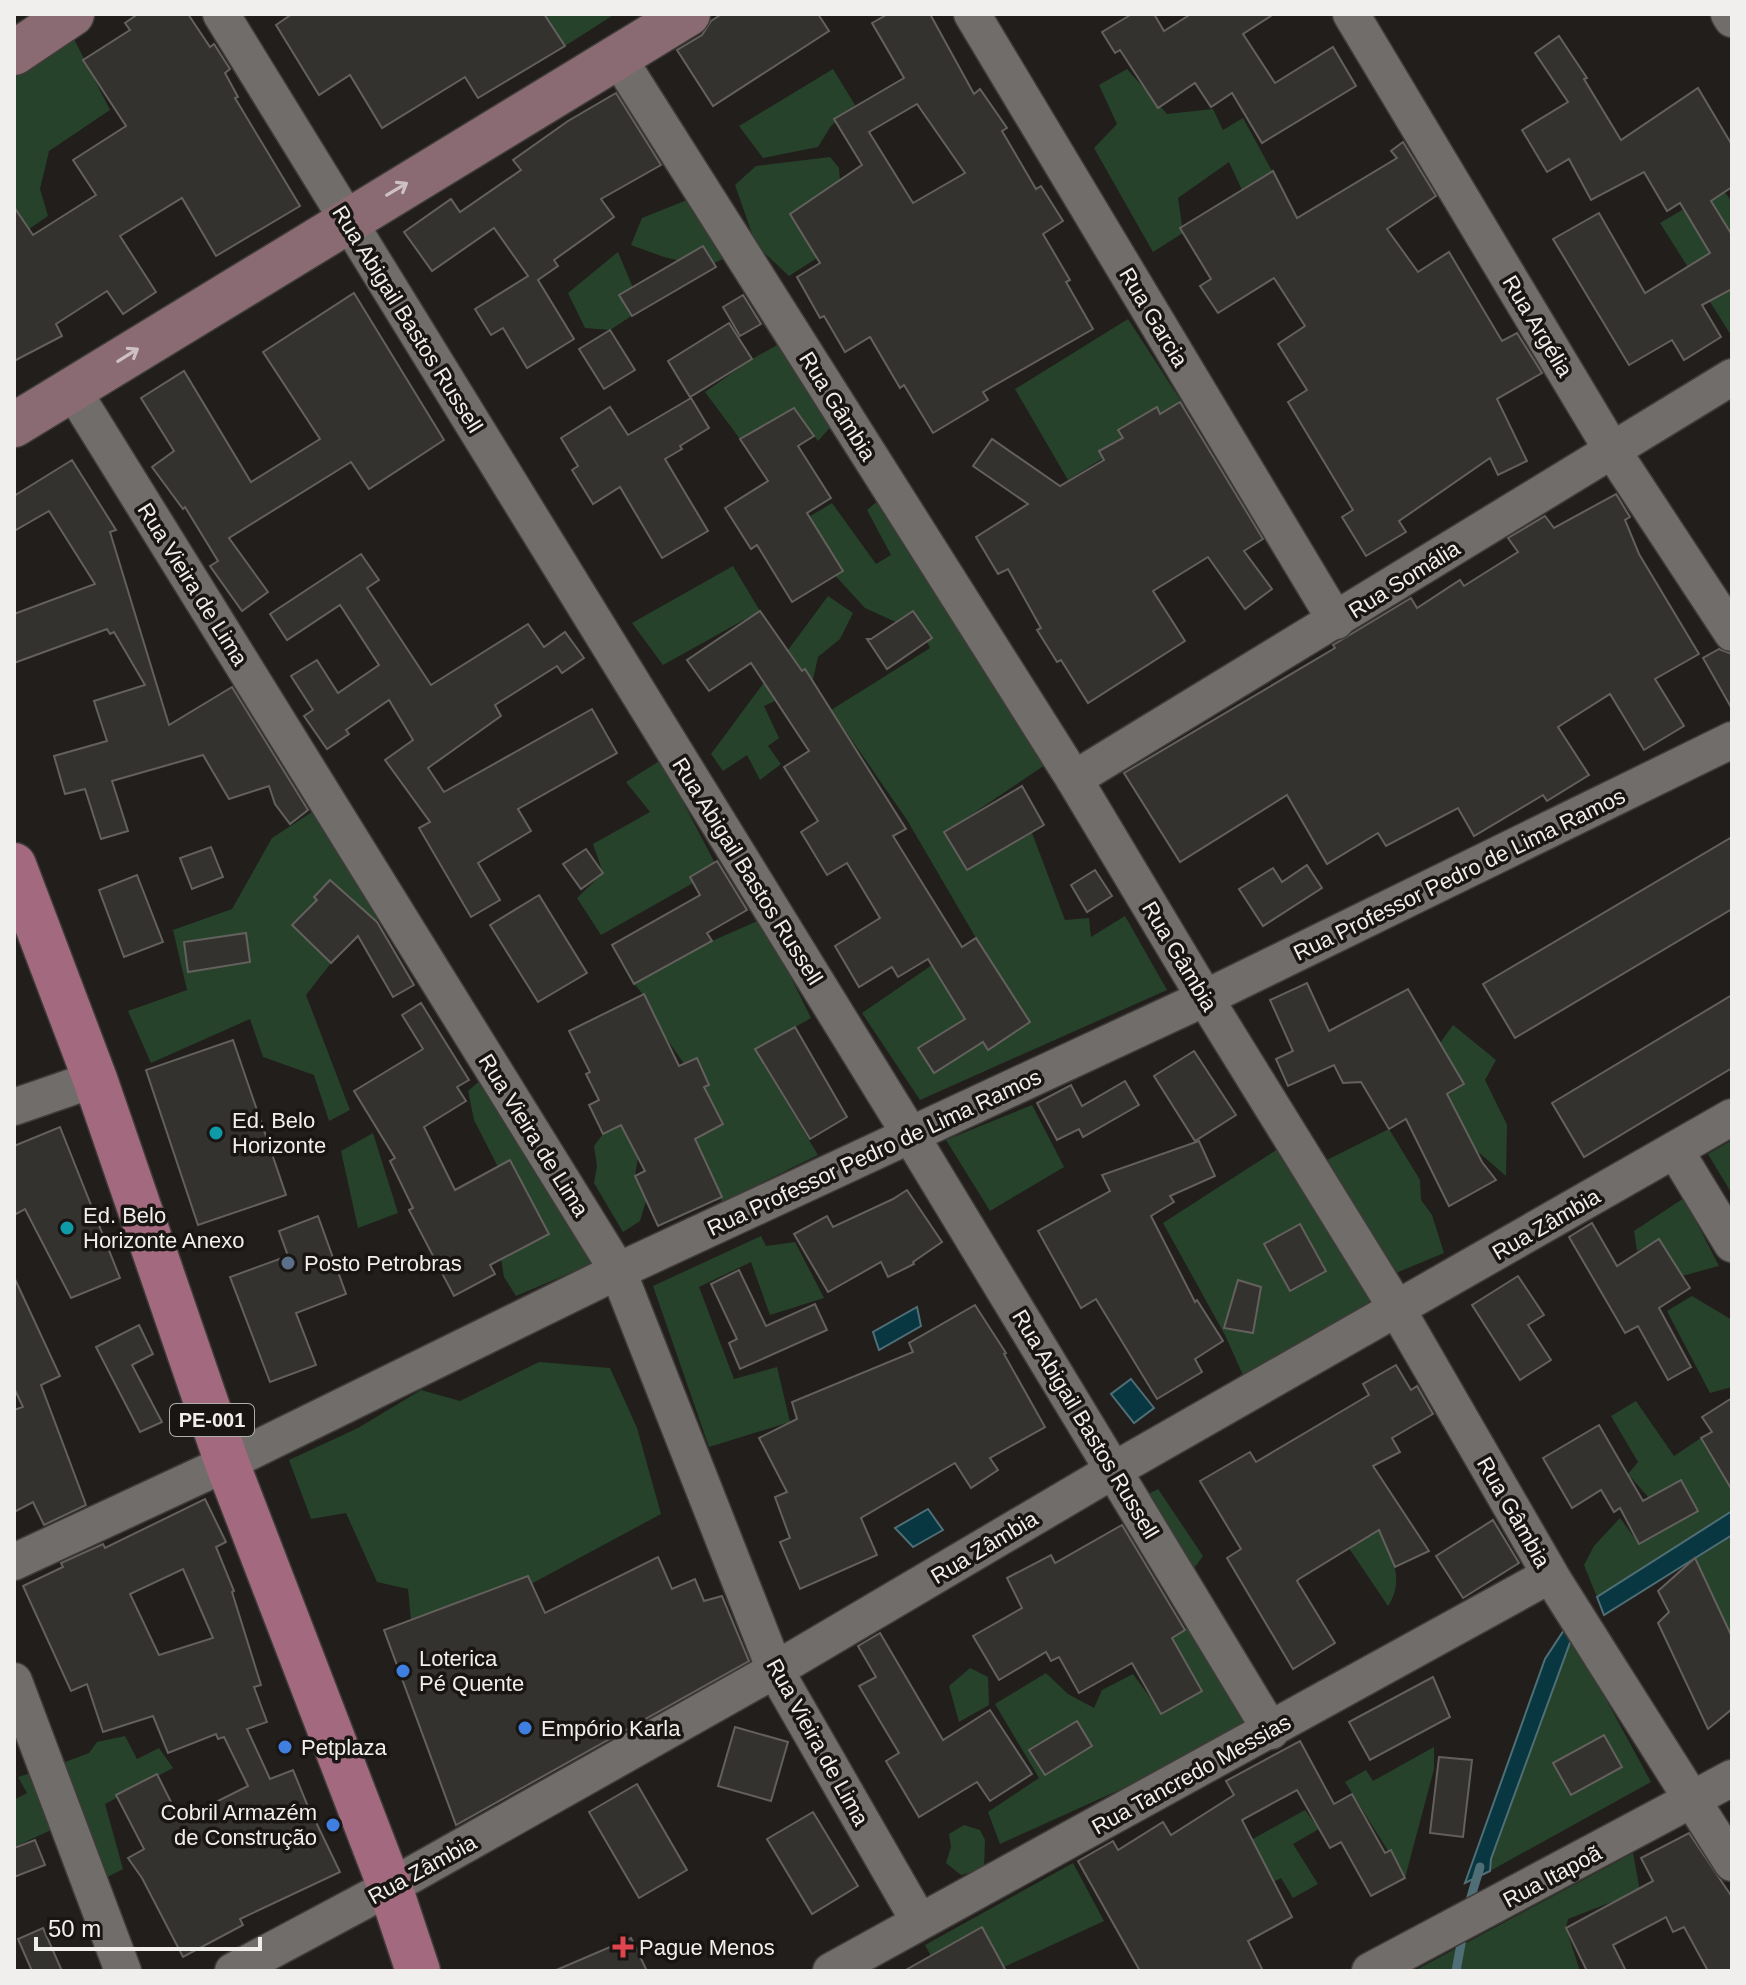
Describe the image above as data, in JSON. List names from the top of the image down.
{
  "streets": {
    "main road": ["PE-001"],
    "street": [
      "Rua Garcia",
      "Rua Abigail Bastos Russell",
      "Rua Argélia",
      "Rua Gâmbia",
      "Rua Somália",
      "Rua Vieira de Lima",
      "Rua Professor Pedro de Lima Ramos",
      "Rua Zâmbia",
      "Rua Tancredo Messias",
      "Rua Itapoã"
    ]
  },
  "crossings": [
    ["Rua Garcia", "Rua Somália"],
    ["Rua Abigail Bastos Russell", "Rua Professor Pedro de Lima Ramos"],
    ["Rua Abigail Bastos Russell", "Rua Zâmbia"],
    ["Rua Abigail Bastos Russell", "Rua Tancredo Messias"],
    ["Rua Argélia", "Rua Somália"],
    ["Rua Gâmbia", "Rua Somália"],
    ["Rua Gâmbia", "Rua Professor Pedro de Lima Ramos"],
    ["Rua Gâmbia", "Rua Zâmbia"],
    ["Rua Gâmbia", "Rua Tancredo Messias"],
    ["Rua Gâmbia", "Rua Itapoã"],
    ["Rua Vieira de Lima", "Rua Professor Pedro de Lima Ramos"],
    ["Rua Vieira de Lima", "Rua Zâmbia"],
    ["Rua Vieira de Lima", "Rua Tancredo Messias"],
    ["Rua Professor Pedro de Lima Ramos", "PE-001"],
    ["Rua Zâmbia", "PE-001"]
  ],
  "places": {
    "other": [
      "Ed. Belo Horizonte",
      "Ed. Belo Horizonte Anexo",
      "Posto Petrobras",
      "Loterica Pé Quente",
      "Empório Karla",
      "Petplaza",
      "Cobril Armazém de Construção"
    ],
    "health": ["Pague Menos"]
  },
  "scale_bar": "50 m"
}
